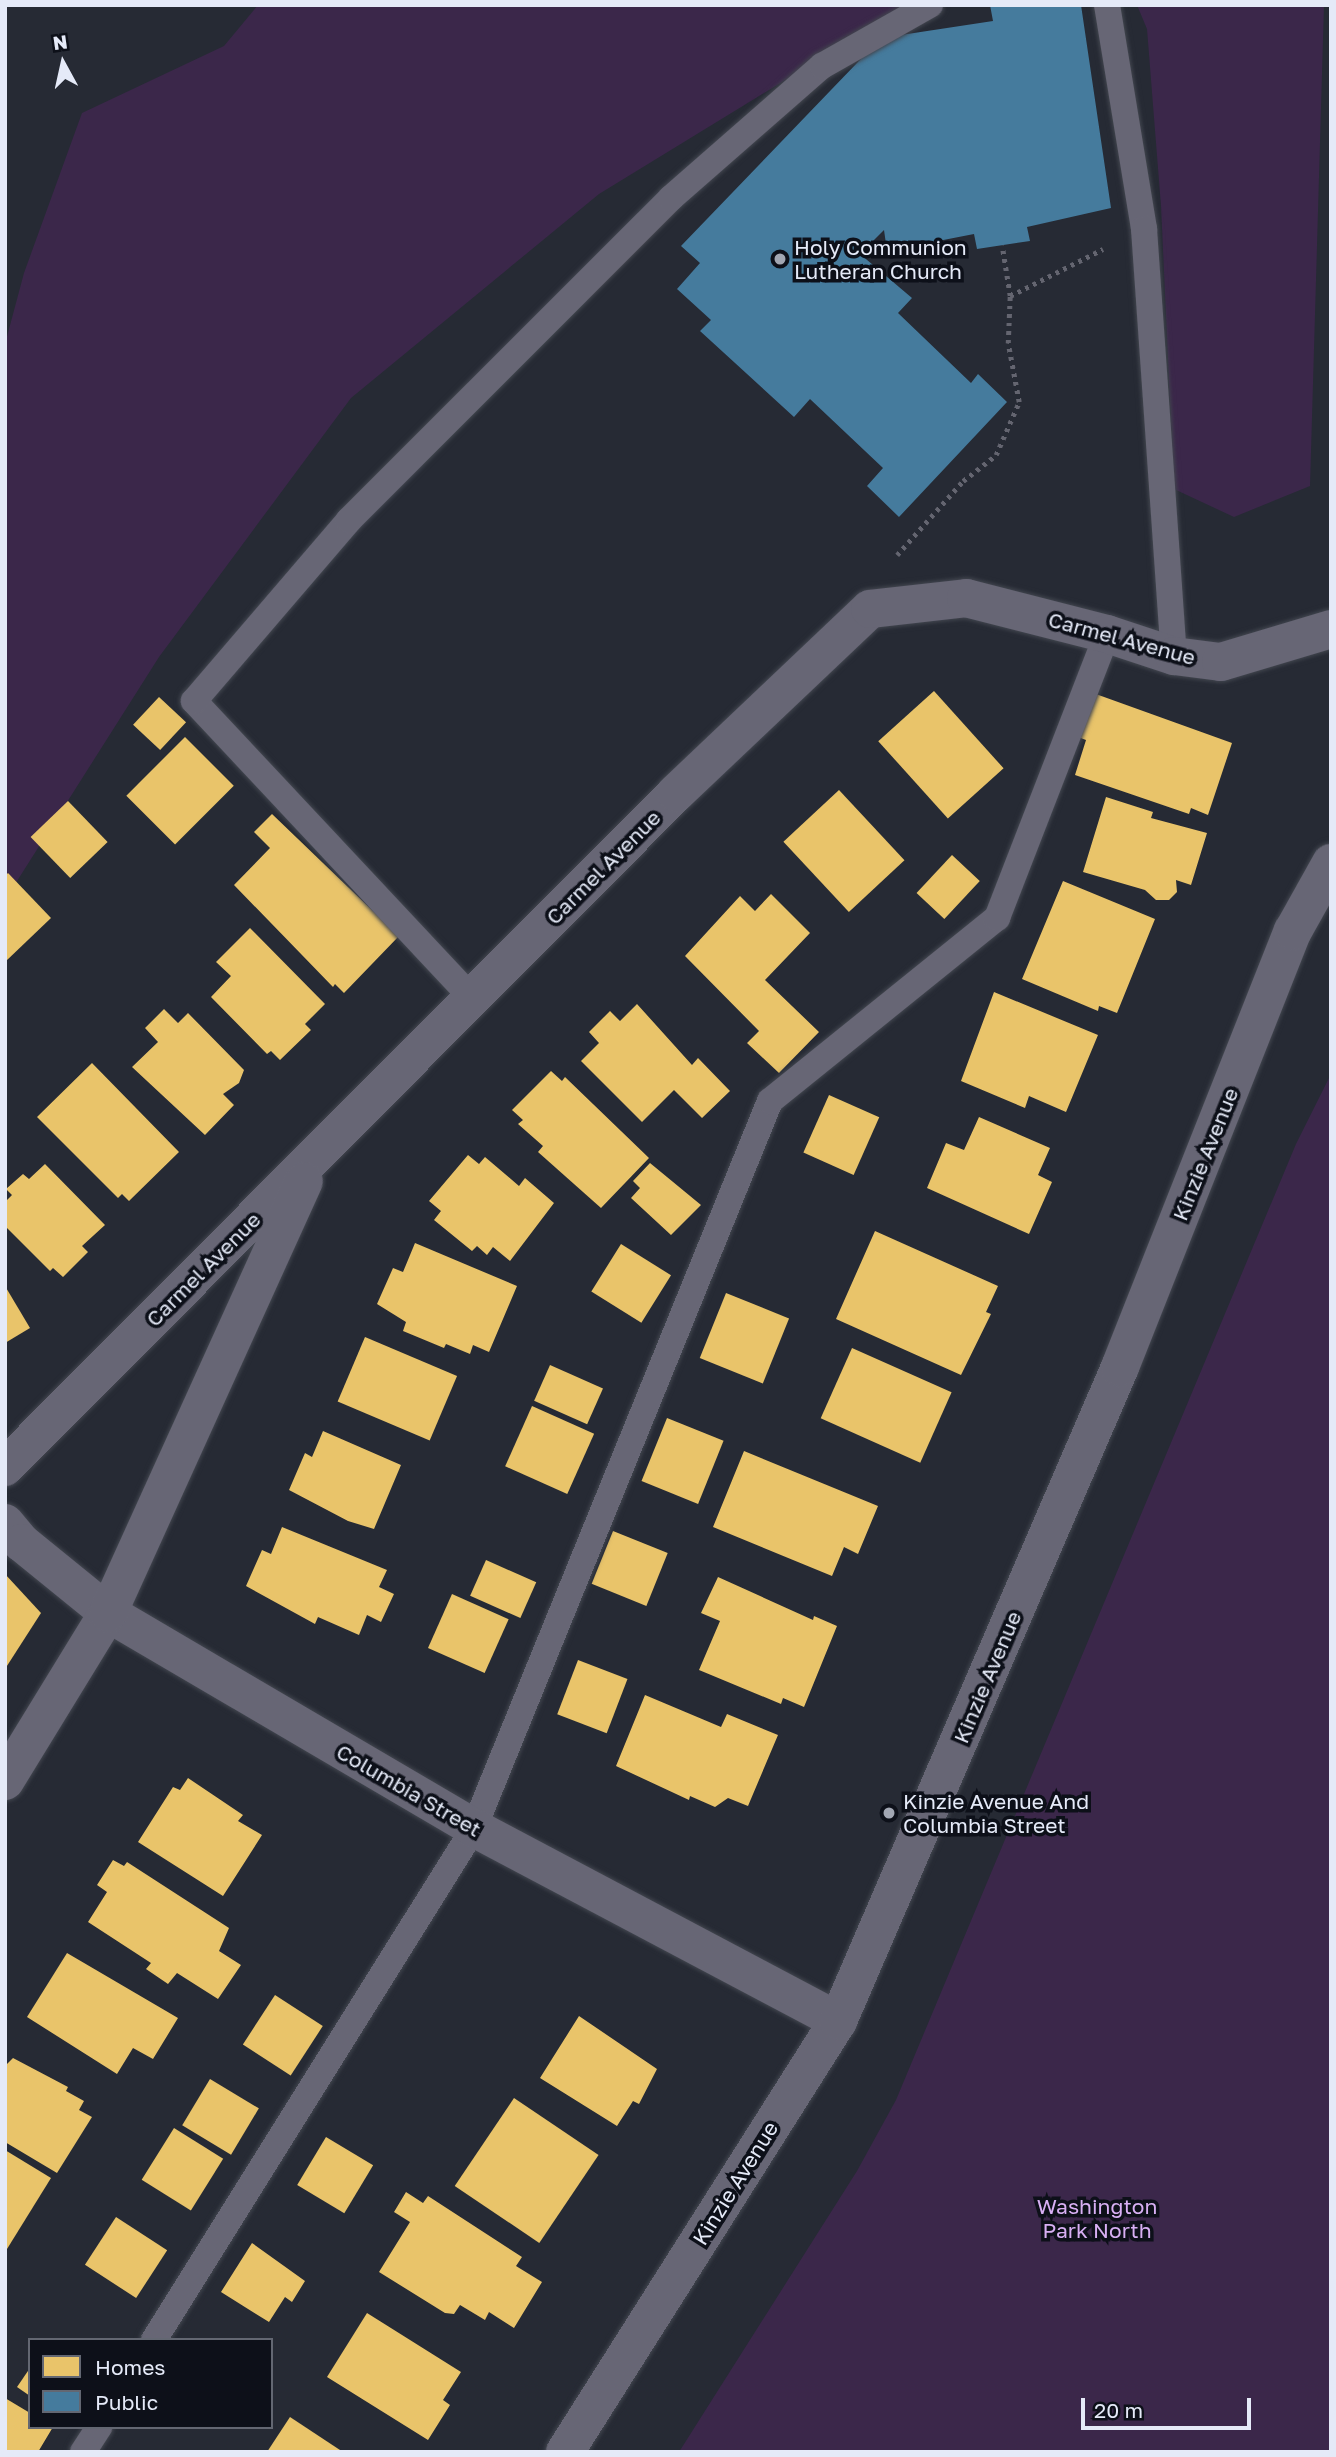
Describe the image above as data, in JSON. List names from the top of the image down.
{
  "streets": {
    "street": ["Carmel Avenue", "Kinzie Avenue", "Columbia Street"]
  },
  "crossings": [
    ["Kinzie Avenue", "Columbia Street"]
  ],
  "parks": ["Washington Park North"],
  "places": ["Holy Communion Lutheran Church", "Kinzie Avenue And Columbia Street"],
  "legend": ["Homes", "Public"],
  "scale_bar": "20 m",
  "north": "top"
}
